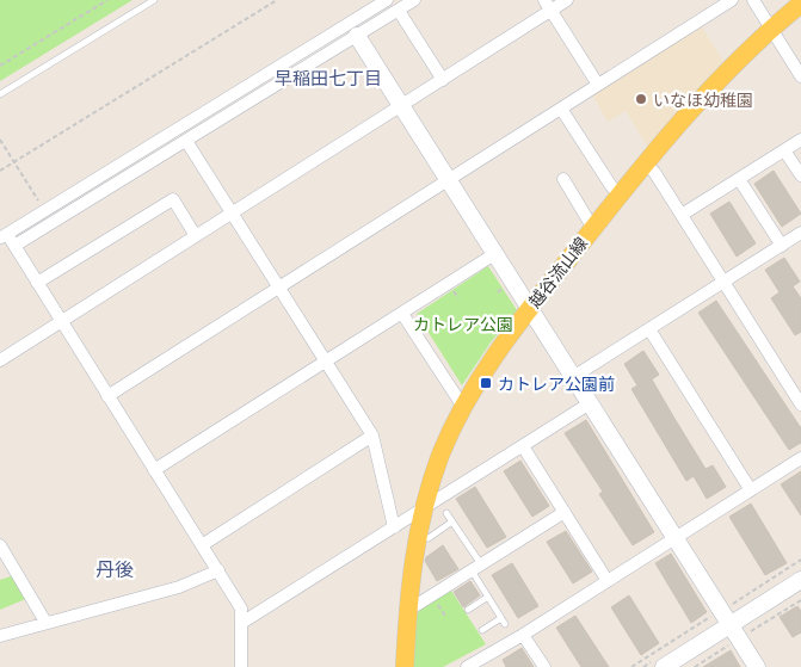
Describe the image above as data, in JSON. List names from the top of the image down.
{
  "streets": {
    "main road": ["越谷流山線"]
  },
  "districts": ["早稲田七丁目", "丹後"],
  "parks": ["カトレア公園"],
  "places": {
    "other": ["いなほ幼稚園"],
    "transit": ["カトレア公園前"]
  }
}
